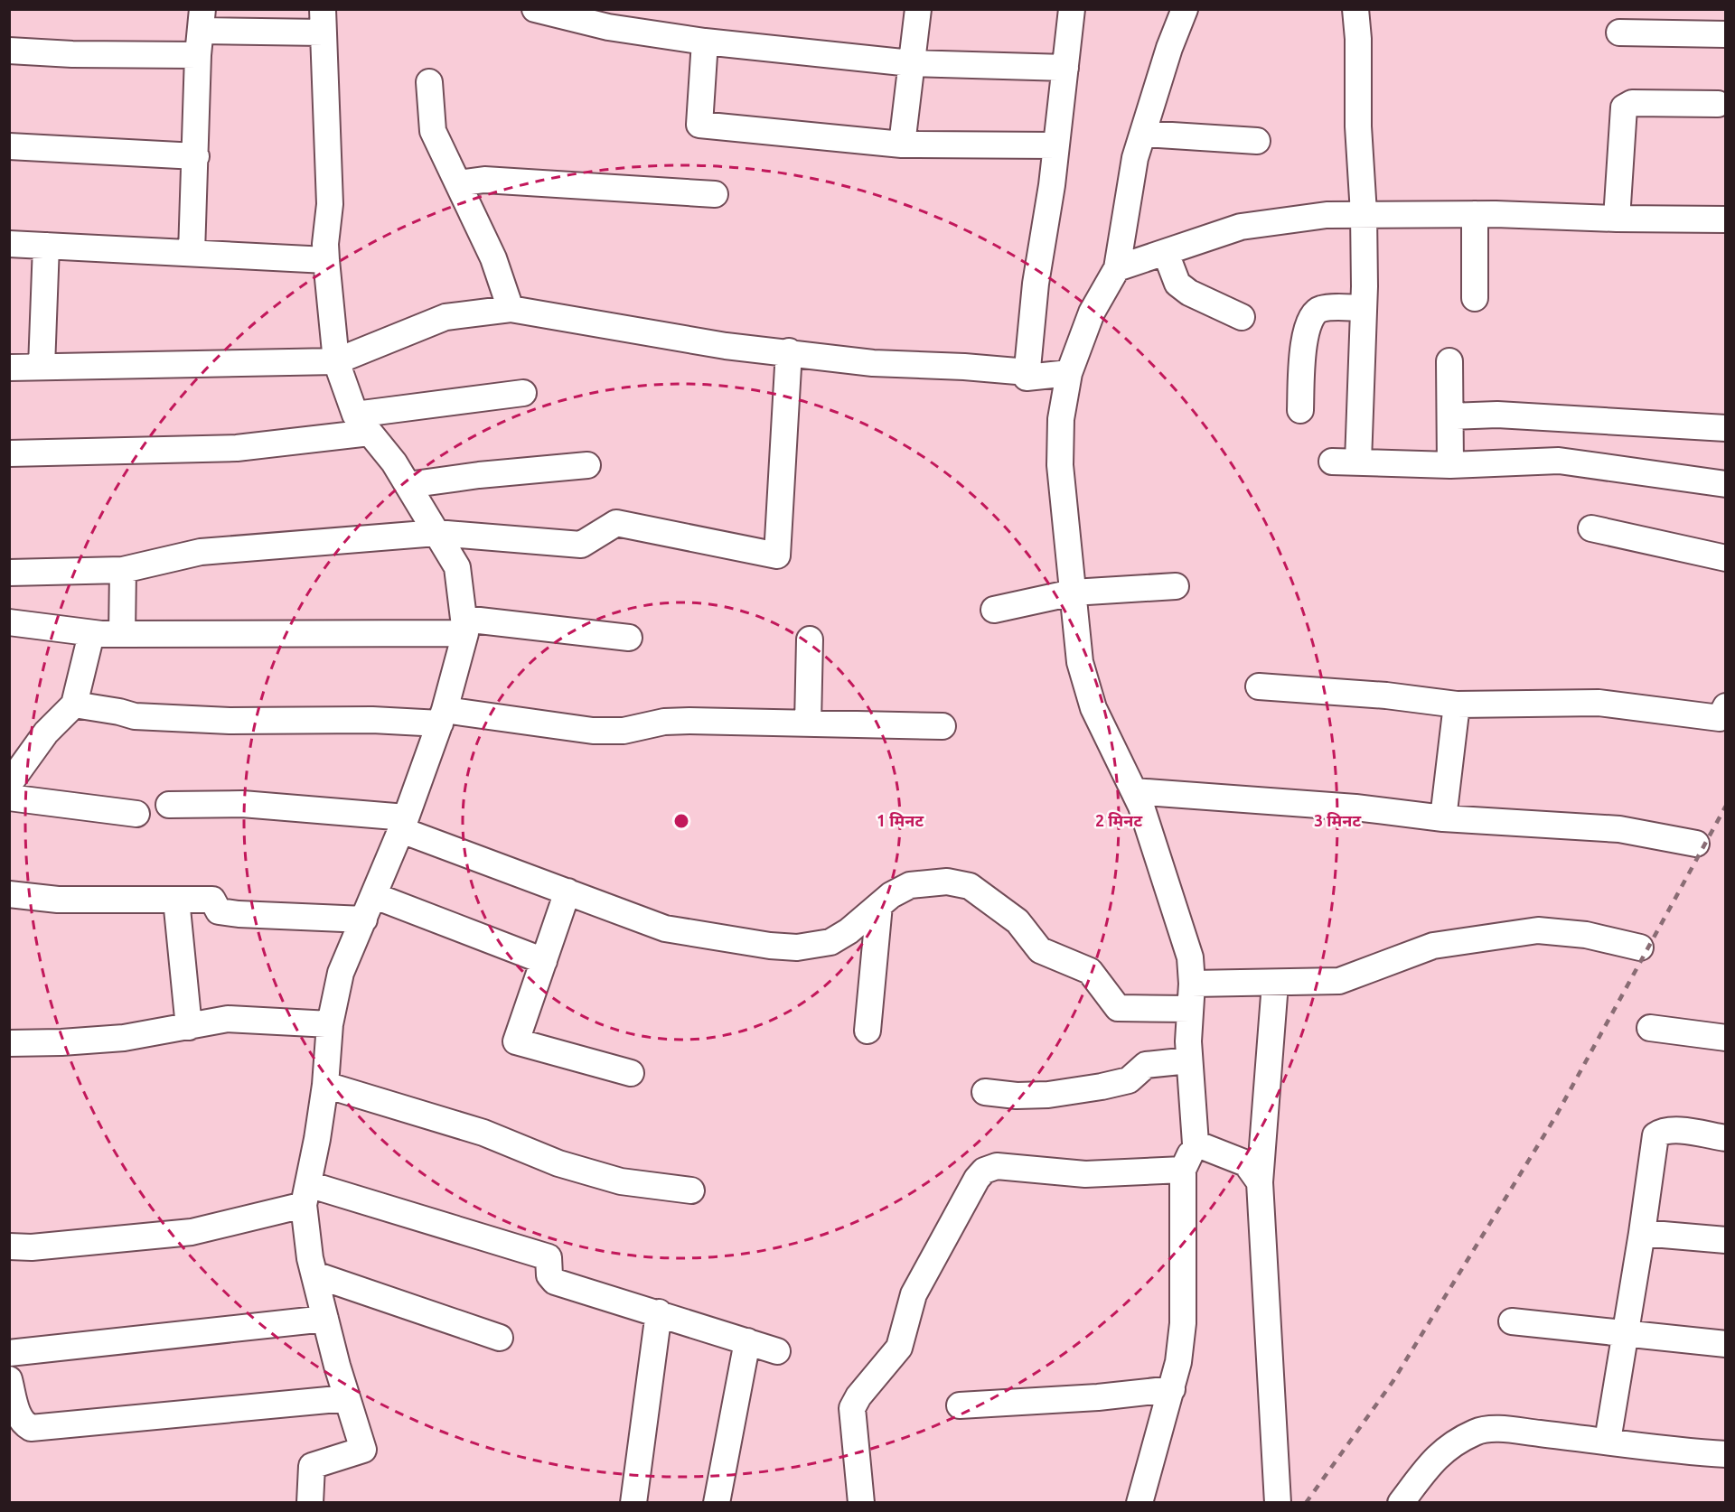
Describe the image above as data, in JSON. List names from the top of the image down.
{
  "rings": ["1 मिनट", "2 मिनट", "3 मिनट"]
}
